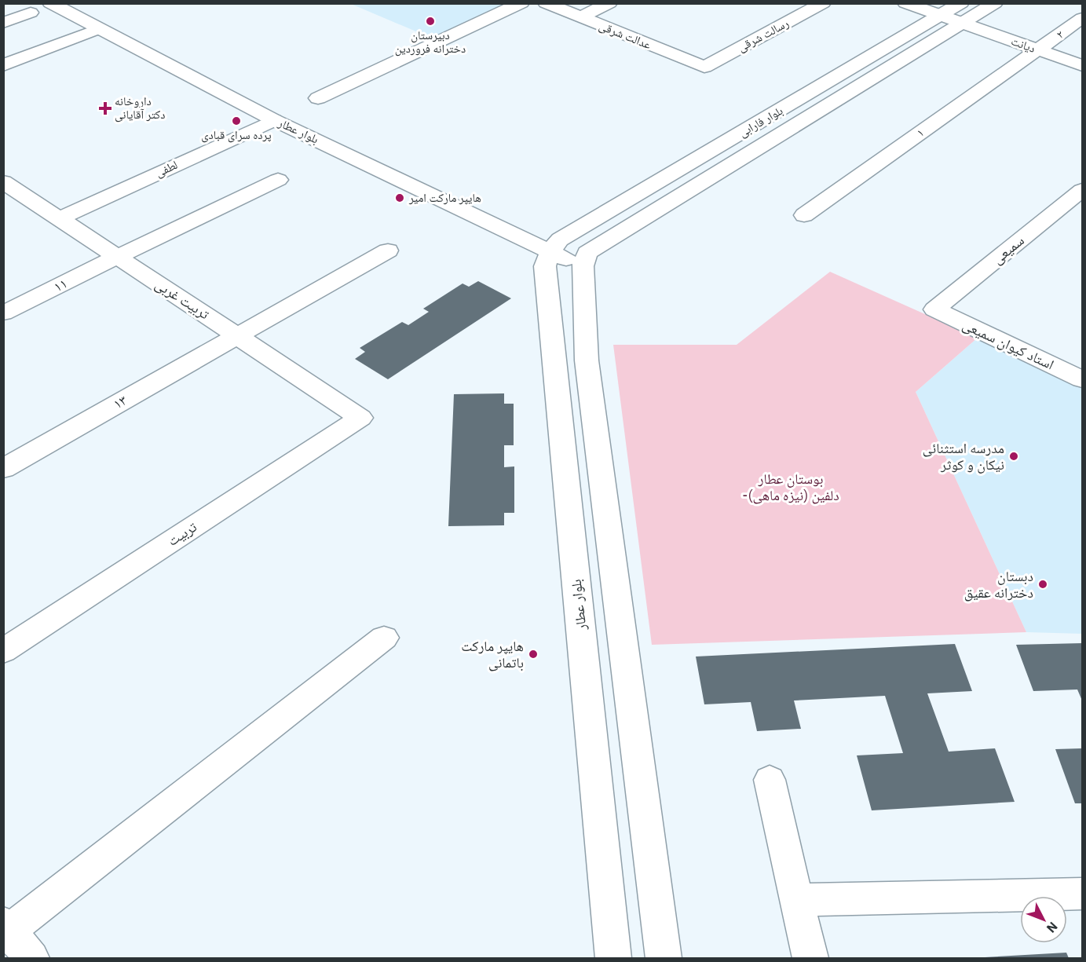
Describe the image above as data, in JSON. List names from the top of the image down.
{
  "streets": {
    "street": [
      "۲",
      "عدالت شرقی",
      "رسالت شرقی",
      "دیانت",
      "بلوار فارابی",
      "بلوار عطار",
      "۱",
      "لطفی",
      "سمیعی",
      "۱۱",
      "تربیت غربی",
      "استاد کیوان سمیعی",
      "۱۳",
      "تربیت"
    ]
  },
  "crossings": [
    ["۲", "دیانت"],
    ["۲", "۱"],
    ["عدالت شرقی", "رسالت شرقی"],
    ["دیانت", "بلوار فارابی"],
    ["دیانت", "۱"],
    ["بلوار فارابی", "بلوار عطار"],
    ["بلوار عطار", "لطفی"],
    ["لطفی", "تربیت غربی"],
    ["سمیعی", "استاد کیوان سمیعی"],
    ["۱۱", "تربیت غربی"],
    ["تربیت غربی", "۱۳"],
    ["تربیت غربی", "تربیت"]
  ],
  "parks": ["بوستان عطار -دلفین (نیزه ماهی)"],
  "places": {
    "other": [
      "دبیرستان دخترانه فروردین",
      "پرده سرای قبادی",
      "هایپر مارکت امیر",
      "مدرسه استثنائی نیکان و کوثر",
      "دبستان دخترانه عقیق",
      "هایپر مارکت باتمانی"
    ],
    "health": ["داروخانه دکتر آقایانی"]
  },
  "north": "bottom right"
}
